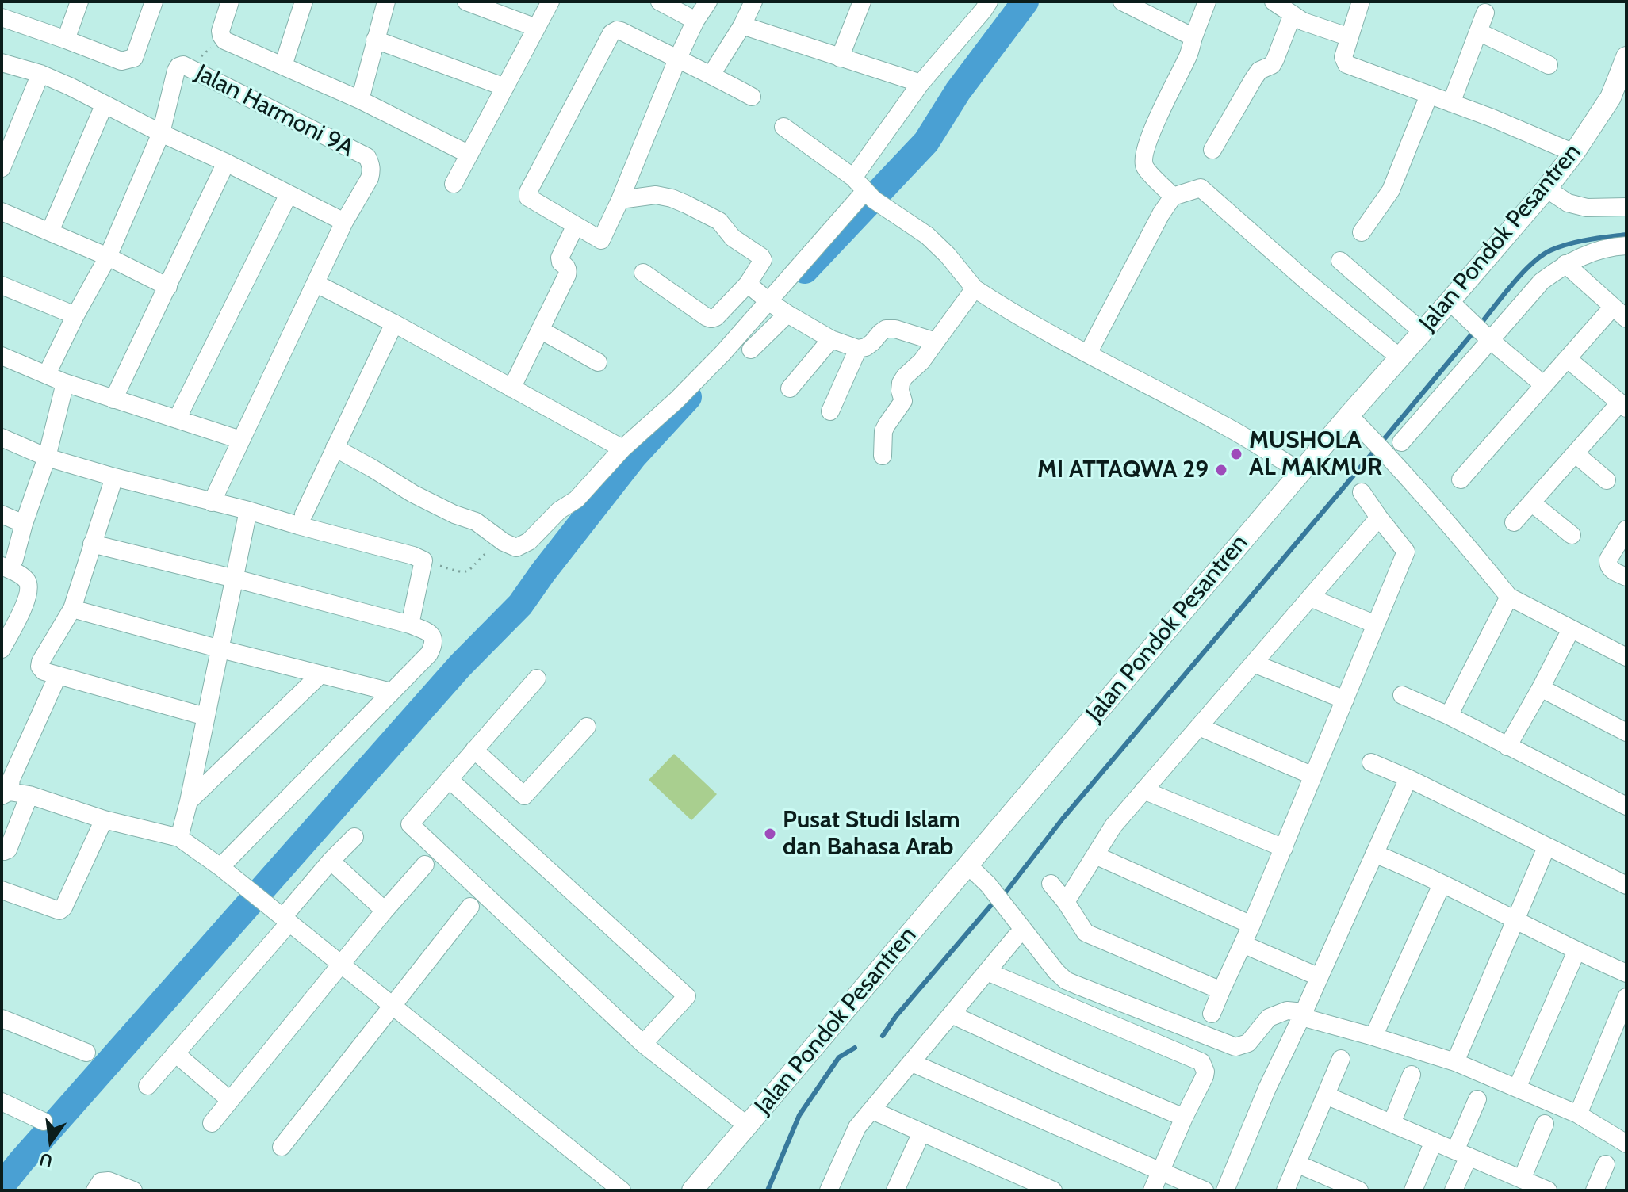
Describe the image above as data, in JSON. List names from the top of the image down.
{
  "streets": {
    "street": ["Jalan Harmoni 9A", "Jalan Pondok Pesantren"]
  },
  "places": ["MUSHOLA AL MAKMUR", "MI ATTAQWA 29", "Pusat Studi Islam dan Bahasa Arab"],
  "north": "bottom"
}
